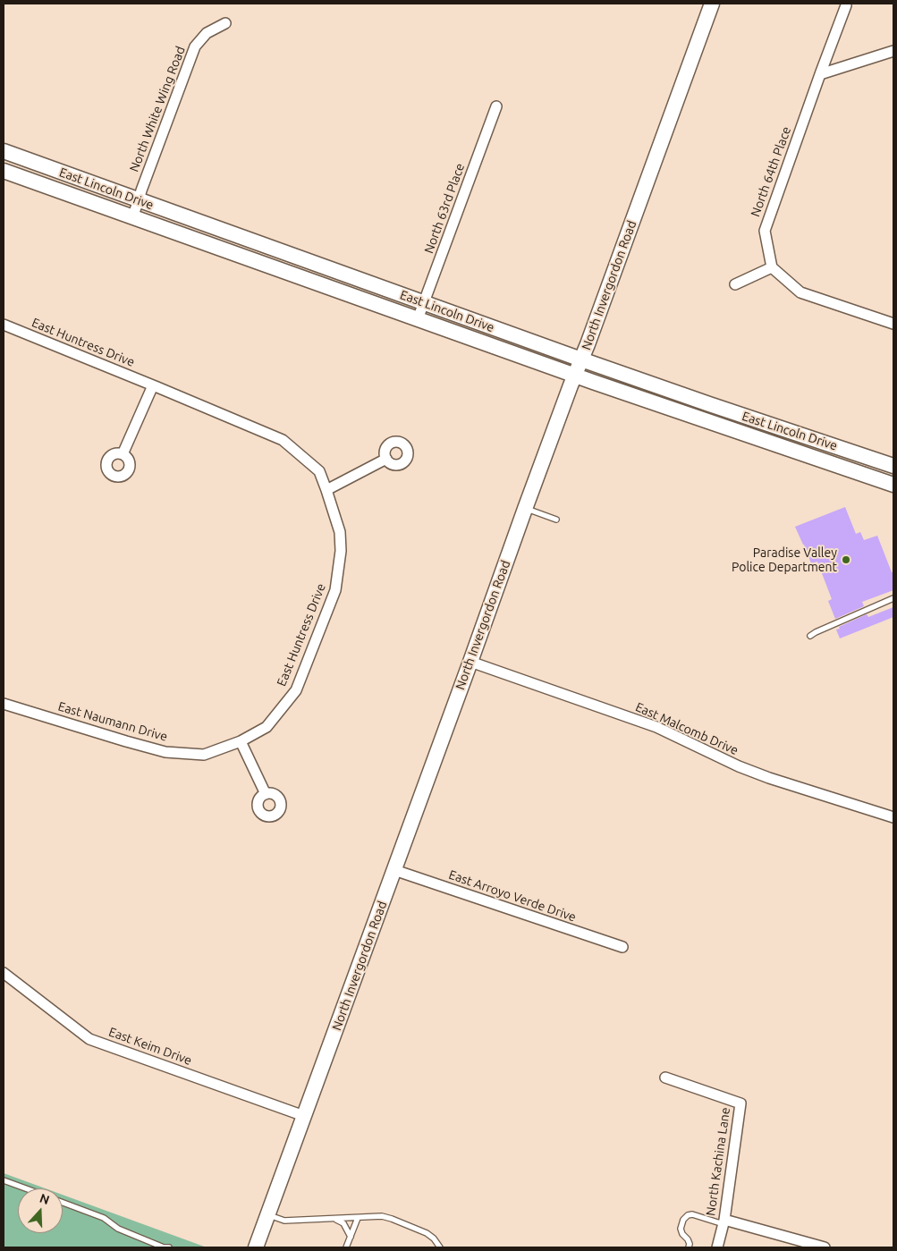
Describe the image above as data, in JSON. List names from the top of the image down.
{
  "streets": {
    "main road": ["East Lincoln Drive", "North Invergordon Road"],
    "street": [
      "North White Wing Road",
      "North 64th Place",
      "North 63rd Place",
      "East Huntress Drive",
      "East Naumann Drive",
      "East Malcomb Drive",
      "East Arroyo Verde Drive",
      "East Keim Drive",
      "North Kachina Lane"
    ]
  },
  "crossings": [
    ["North White Wing Road", "East Lincoln Drive"],
    ["East Lincoln Drive", "North 63rd Place"],
    ["East Lincoln Drive", "North Invergordon Road"],
    ["North Invergordon Road", "East Malcomb Drive"],
    ["North Invergordon Road", "East Arroyo Verde Drive"],
    ["North Invergordon Road", "East Keim Drive"],
    ["East Huntress Drive", "East Naumann Drive"]
  ],
  "places": ["Paradise Valley Police Department"],
  "north": "top"
}
